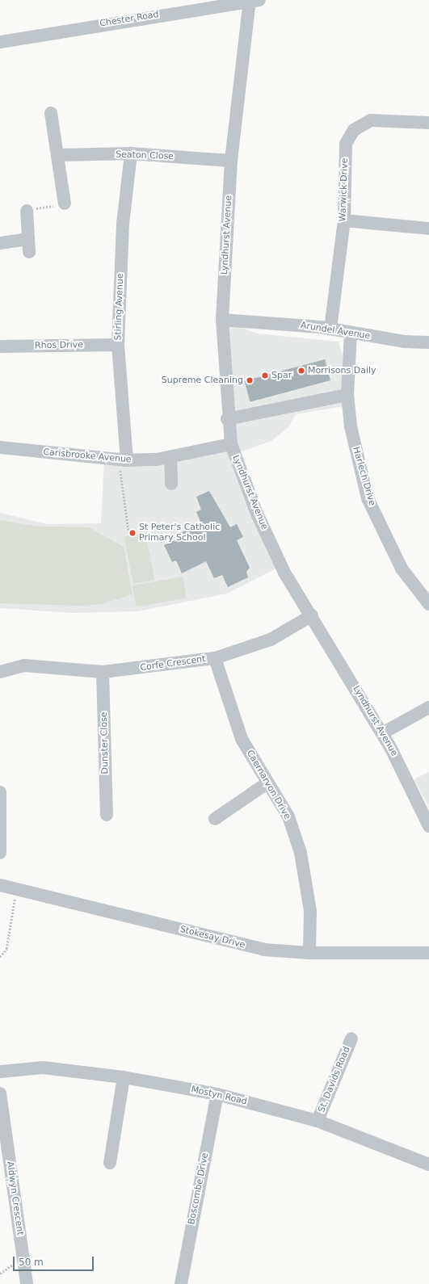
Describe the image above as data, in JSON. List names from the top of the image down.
{
  "streets": {
    "street": [
      "Chester Road",
      "Seaton Close",
      "Warwick Drive",
      "Lyndhurst Avenue",
      "Stirling Avenue",
      "Arundel Avenue",
      "Rhos Drive",
      "Carisbrooke Avenue",
      "Harlech Drive",
      "Corfe Crescent",
      "Dunster Close",
      "Caernarvon Drive",
      "Stokesay Drive",
      "St. Davids Road",
      "Mostyn Road",
      "Boscombe Drive",
      "Aldwyn Crescent"
    ]
  },
  "crossings": [
    ["Chester Road", "Lyndhurst Avenue"],
    ["Seaton Close", "Lyndhurst Avenue"],
    ["Seaton Close", "Stirling Avenue"],
    ["Warwick Drive", "Arundel Avenue"],
    ["Lyndhurst Avenue", "Arundel Avenue"],
    ["Lyndhurst Avenue", "Carisbrooke Avenue"],
    ["Lyndhurst Avenue", "Corfe Crescent"],
    ["Stirling Avenue", "Rhos Drive"],
    ["Stirling Avenue", "Carisbrooke Avenue"],
    ["Arundel Avenue", "Harlech Drive"],
    ["Corfe Crescent", "Dunster Close"],
    ["Corfe Crescent", "Caernarvon Drive"],
    ["Caernarvon Drive", "Stokesay Drive"],
    ["St. Davids Road", "Mostyn Road"],
    ["Mostyn Road", "Boscombe Drive"]
  ],
  "places": [
    "Morrisons Daily",
    "Spar",
    "Supreme Cleaning",
    "St Peter's Catholic Primary School"
  ],
  "scale_bar": "50 m"
}
